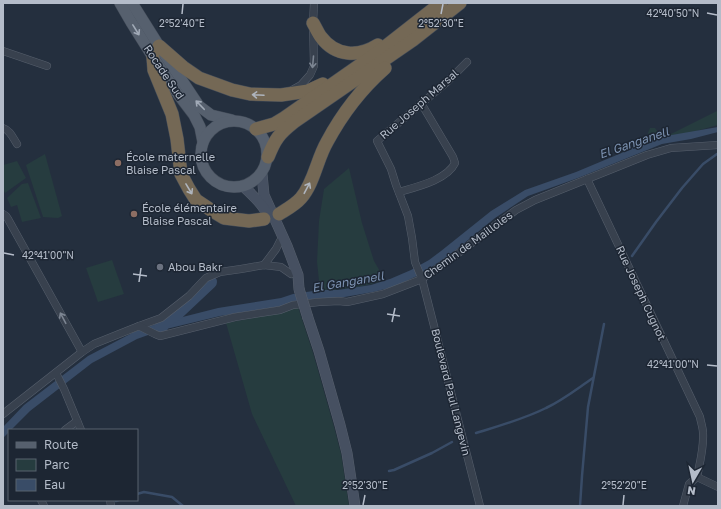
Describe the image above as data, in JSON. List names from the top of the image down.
{
  "streets": {
    "main road": ["Rocade Sud"],
    "street": [
      "Rue Joseph Marsal",
      "Chemin de Mailloles",
      "Rue Joseph Cugnot",
      "Boulevard Paul Langevin"
    ]
  },
  "crossings": [
    ["Rue Joseph Marsal", "Boulevard Paul Langevin"],
    ["Chemin de Mailloles", "Rue Joseph Cugnot"],
    ["Chemin de Mailloles", "Boulevard Paul Langevin"]
  ],
  "water": ["El Ganganell"],
  "places": ["École maternelle Blaise Pascal", "École élémentaire Blaise Pascal", "Abou Bakr"],
  "legend": ["Route", "Parc", "Eau"],
  "north": "bottom",
  "coordinates": [
    "42°40'50\"N",
    "2°52'40\"E",
    "2°52'30\"E",
    "42°41'00\"N",
    "2°52'20\"E"
  ]
}
